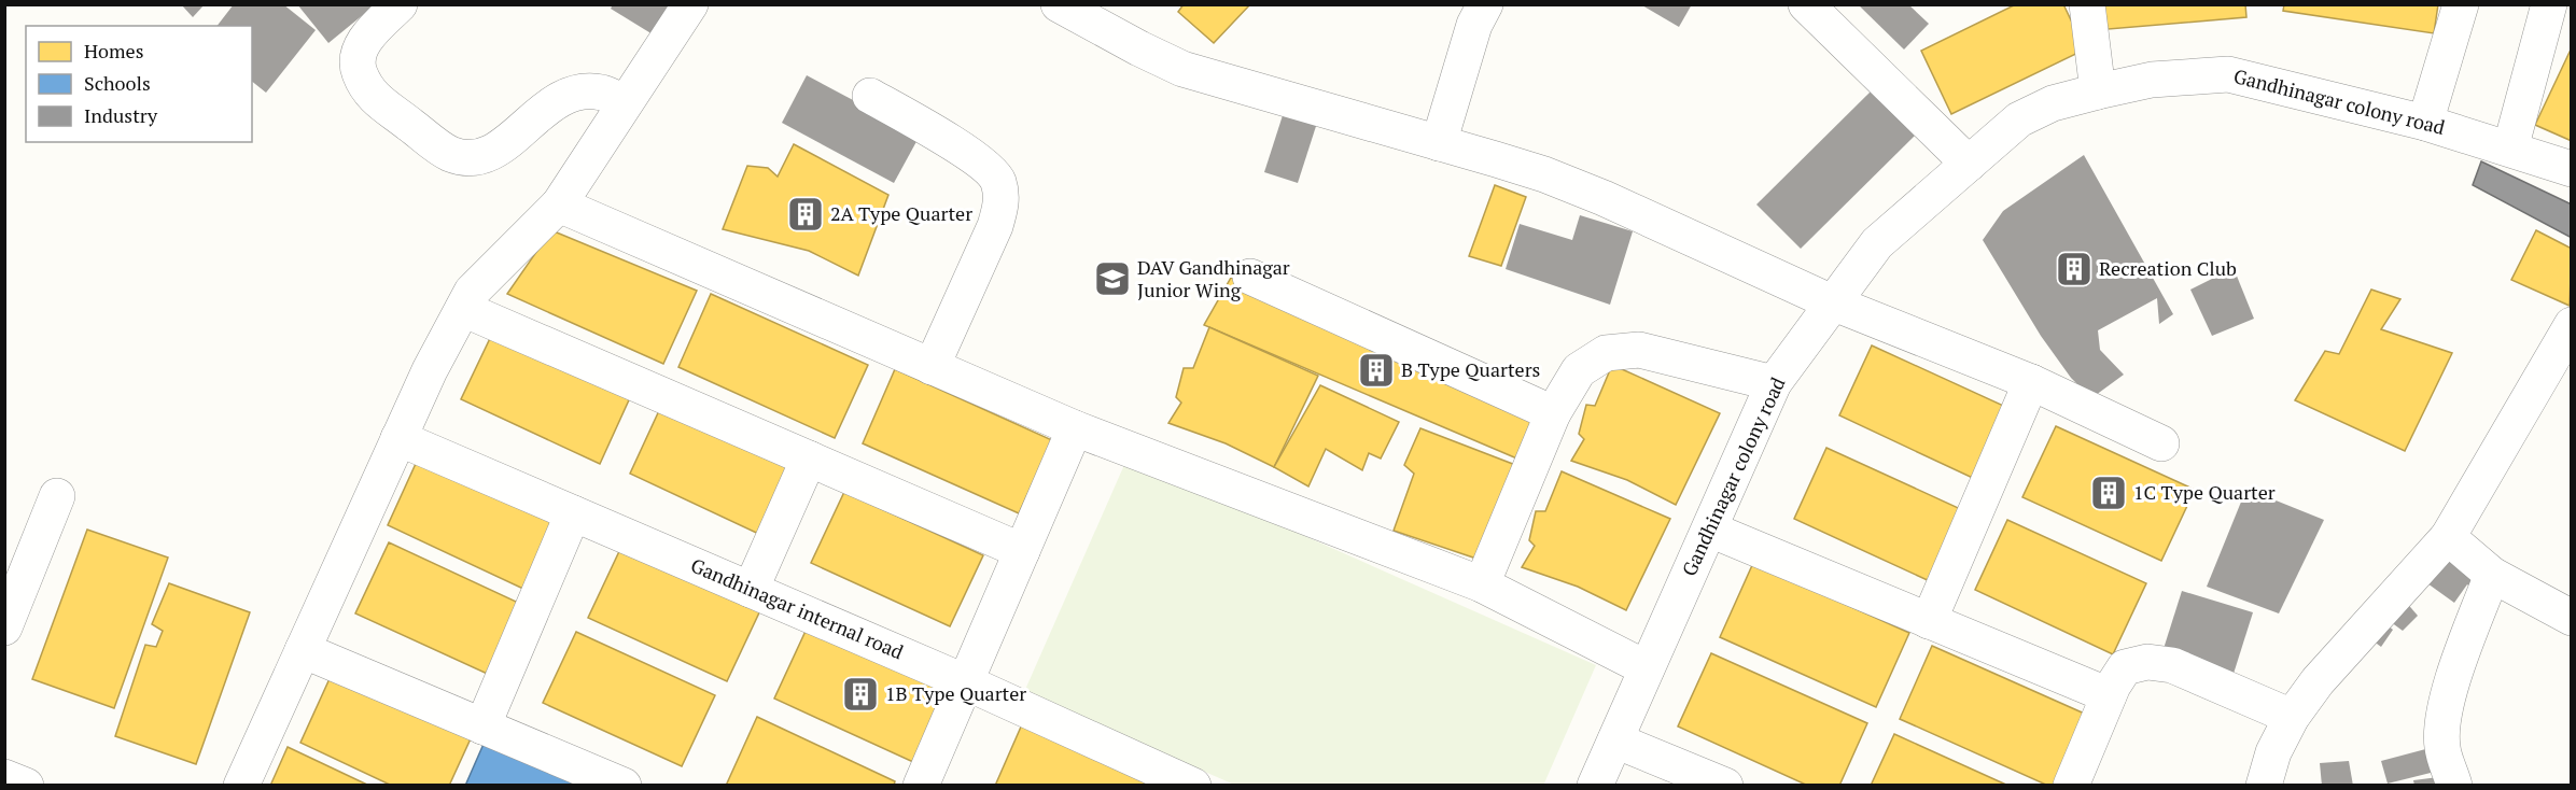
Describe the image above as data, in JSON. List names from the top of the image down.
{
  "streets": {
    "street": ["Gandhinagar colony road", "Gandhinagar internal road"]
  },
  "places": {
    "building": [
      "2A Type Quarter",
      "Recreation Club",
      "B Type Quarters",
      "1C Type Quarter",
      "1B Type Quarter"
    ],
    "school or university": ["DAV Gandhinagar Junior Wing"]
  },
  "legend": ["Homes", "Schools", "Industry"]
}
